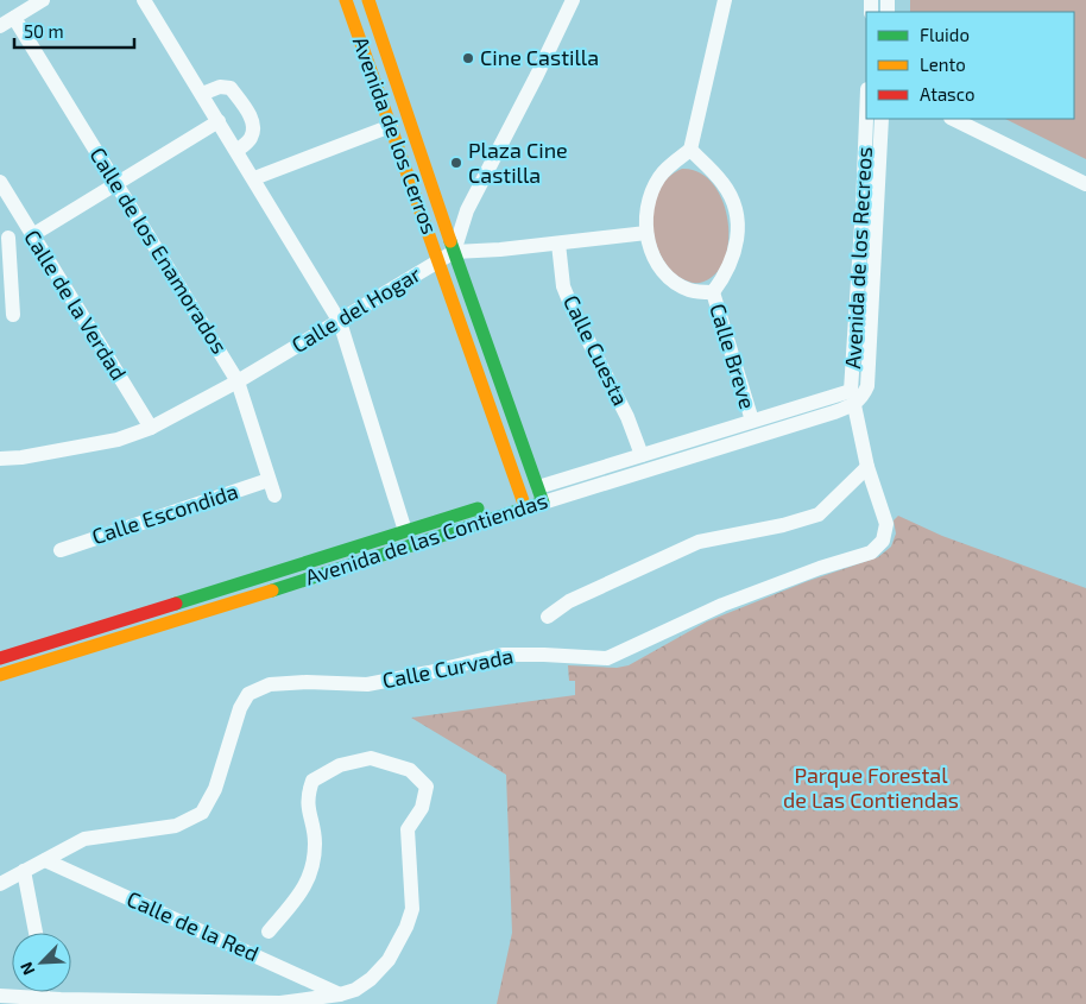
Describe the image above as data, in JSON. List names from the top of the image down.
{
  "streets": {
    "street": [
      "Avenida de los Cerros",
      "Calle de los Enamorados",
      "Avenida de los Recreos",
      "Calle de la Verdad",
      "Calle del Hogar",
      "Calle Cuesta",
      "Calle Breve",
      "Calle Escondida",
      "Avenida de las Contiendas",
      "Calle Curvada",
      "Calle de la Red"
    ]
  },
  "crossings": [
    ["Avenida de los Cerros", "Calle del Hogar"],
    ["Avenida de los Cerros", "Avenida de las Contiendas"],
    ["Calle de los Enamorados", "Calle del Hogar"],
    ["Calle de los Enamorados", "Calle Escondida"],
    ["Avenida de los Recreos", "Avenida de las Contiendas"],
    ["Avenida de los Recreos", "Calle Curvada"],
    ["Calle de la Verdad", "Calle del Hogar"],
    ["Calle Cuesta", "Avenida de las Contiendas"],
    ["Calle Breve", "Avenida de las Contiendas"],
    ["Avenida de las Contiendas", "Calle Curvada"],
    ["Calle Curvada", "Calle de la Red"]
  ],
  "parks": ["Parque Forestal de Las Contiendas"],
  "places": ["Cine Castilla", "Plaza Cine Castilla"],
  "legend": ["Fluido", "Lento", "Atasco"],
  "scale_bar": "50 m",
  "north": "bottom left"
}
